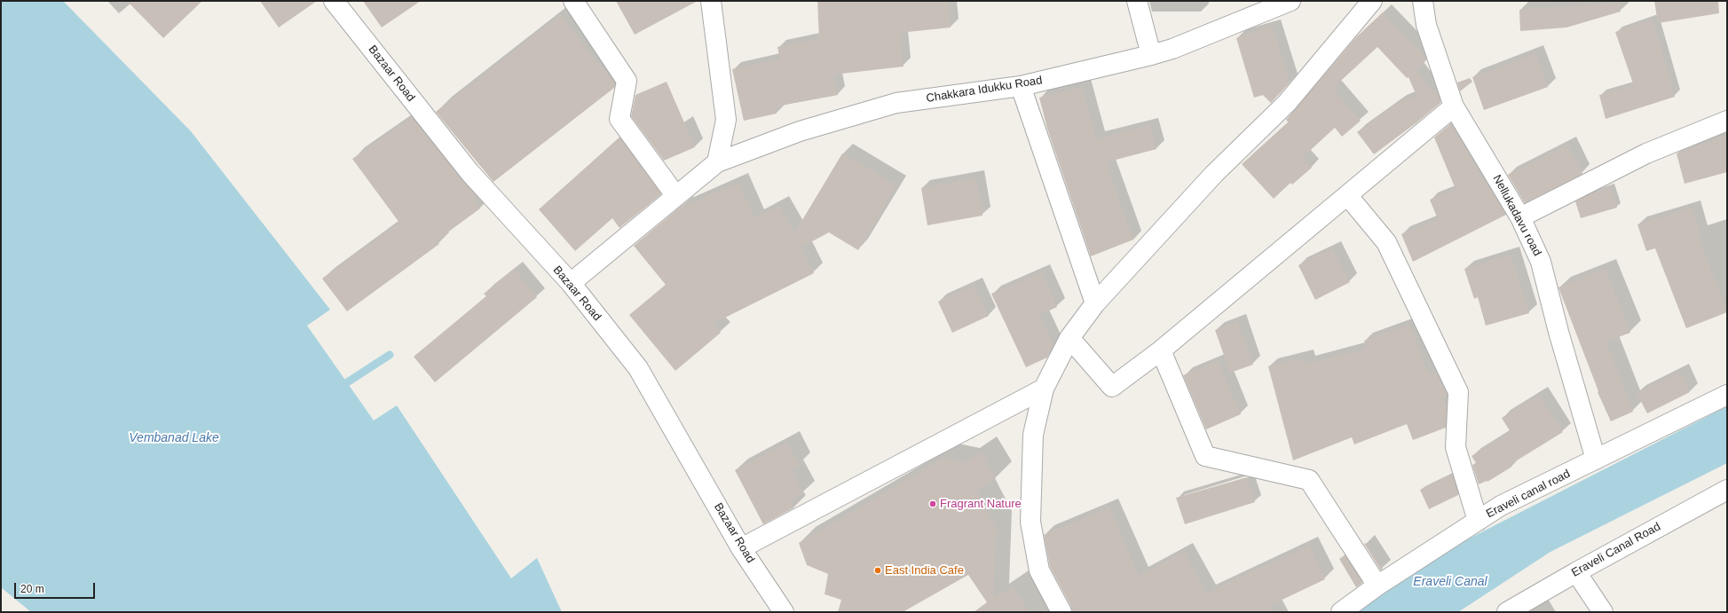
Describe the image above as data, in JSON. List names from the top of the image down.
{
  "streets": {
    "street": [
      "Bazaar Road",
      "Chakkara Idukku Road",
      "Nellukadavu road",
      "Eraveli canal road",
      "Eraveli Canal Road"
    ]
  },
  "crossings": [
    ["Bazaar Road", "Chakkara Idukku Road"],
    ["Nellukadavu road", "Eraveli canal road"]
  ],
  "water": ["Vembanad Lake", "Eraveli Canal"],
  "places": ["Fragrant Nature", "East India Cafe"],
  "scale_bar": "20 m"
}
